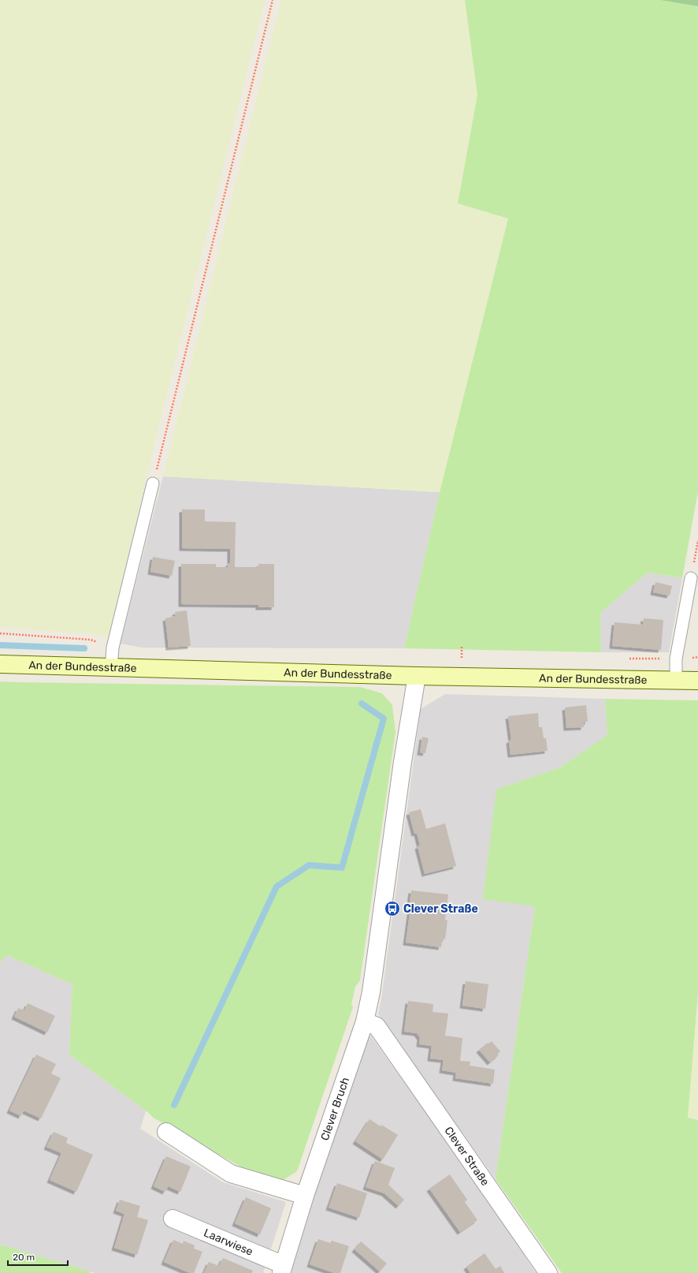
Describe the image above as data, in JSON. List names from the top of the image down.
{
  "streets": {
    "main road": ["An der Bundesstraße"],
    "street": ["Clever Bruch", "Clever Straße", "Laarwiese"]
  },
  "crossings": [
    ["Clever Bruch", "Clever Straße"],
    ["Clever Bruch", "Laarwiese"]
  ],
  "places": {
    "bus stop": ["Clever Straße"]
  },
  "scale_bar": "20 m"
}
